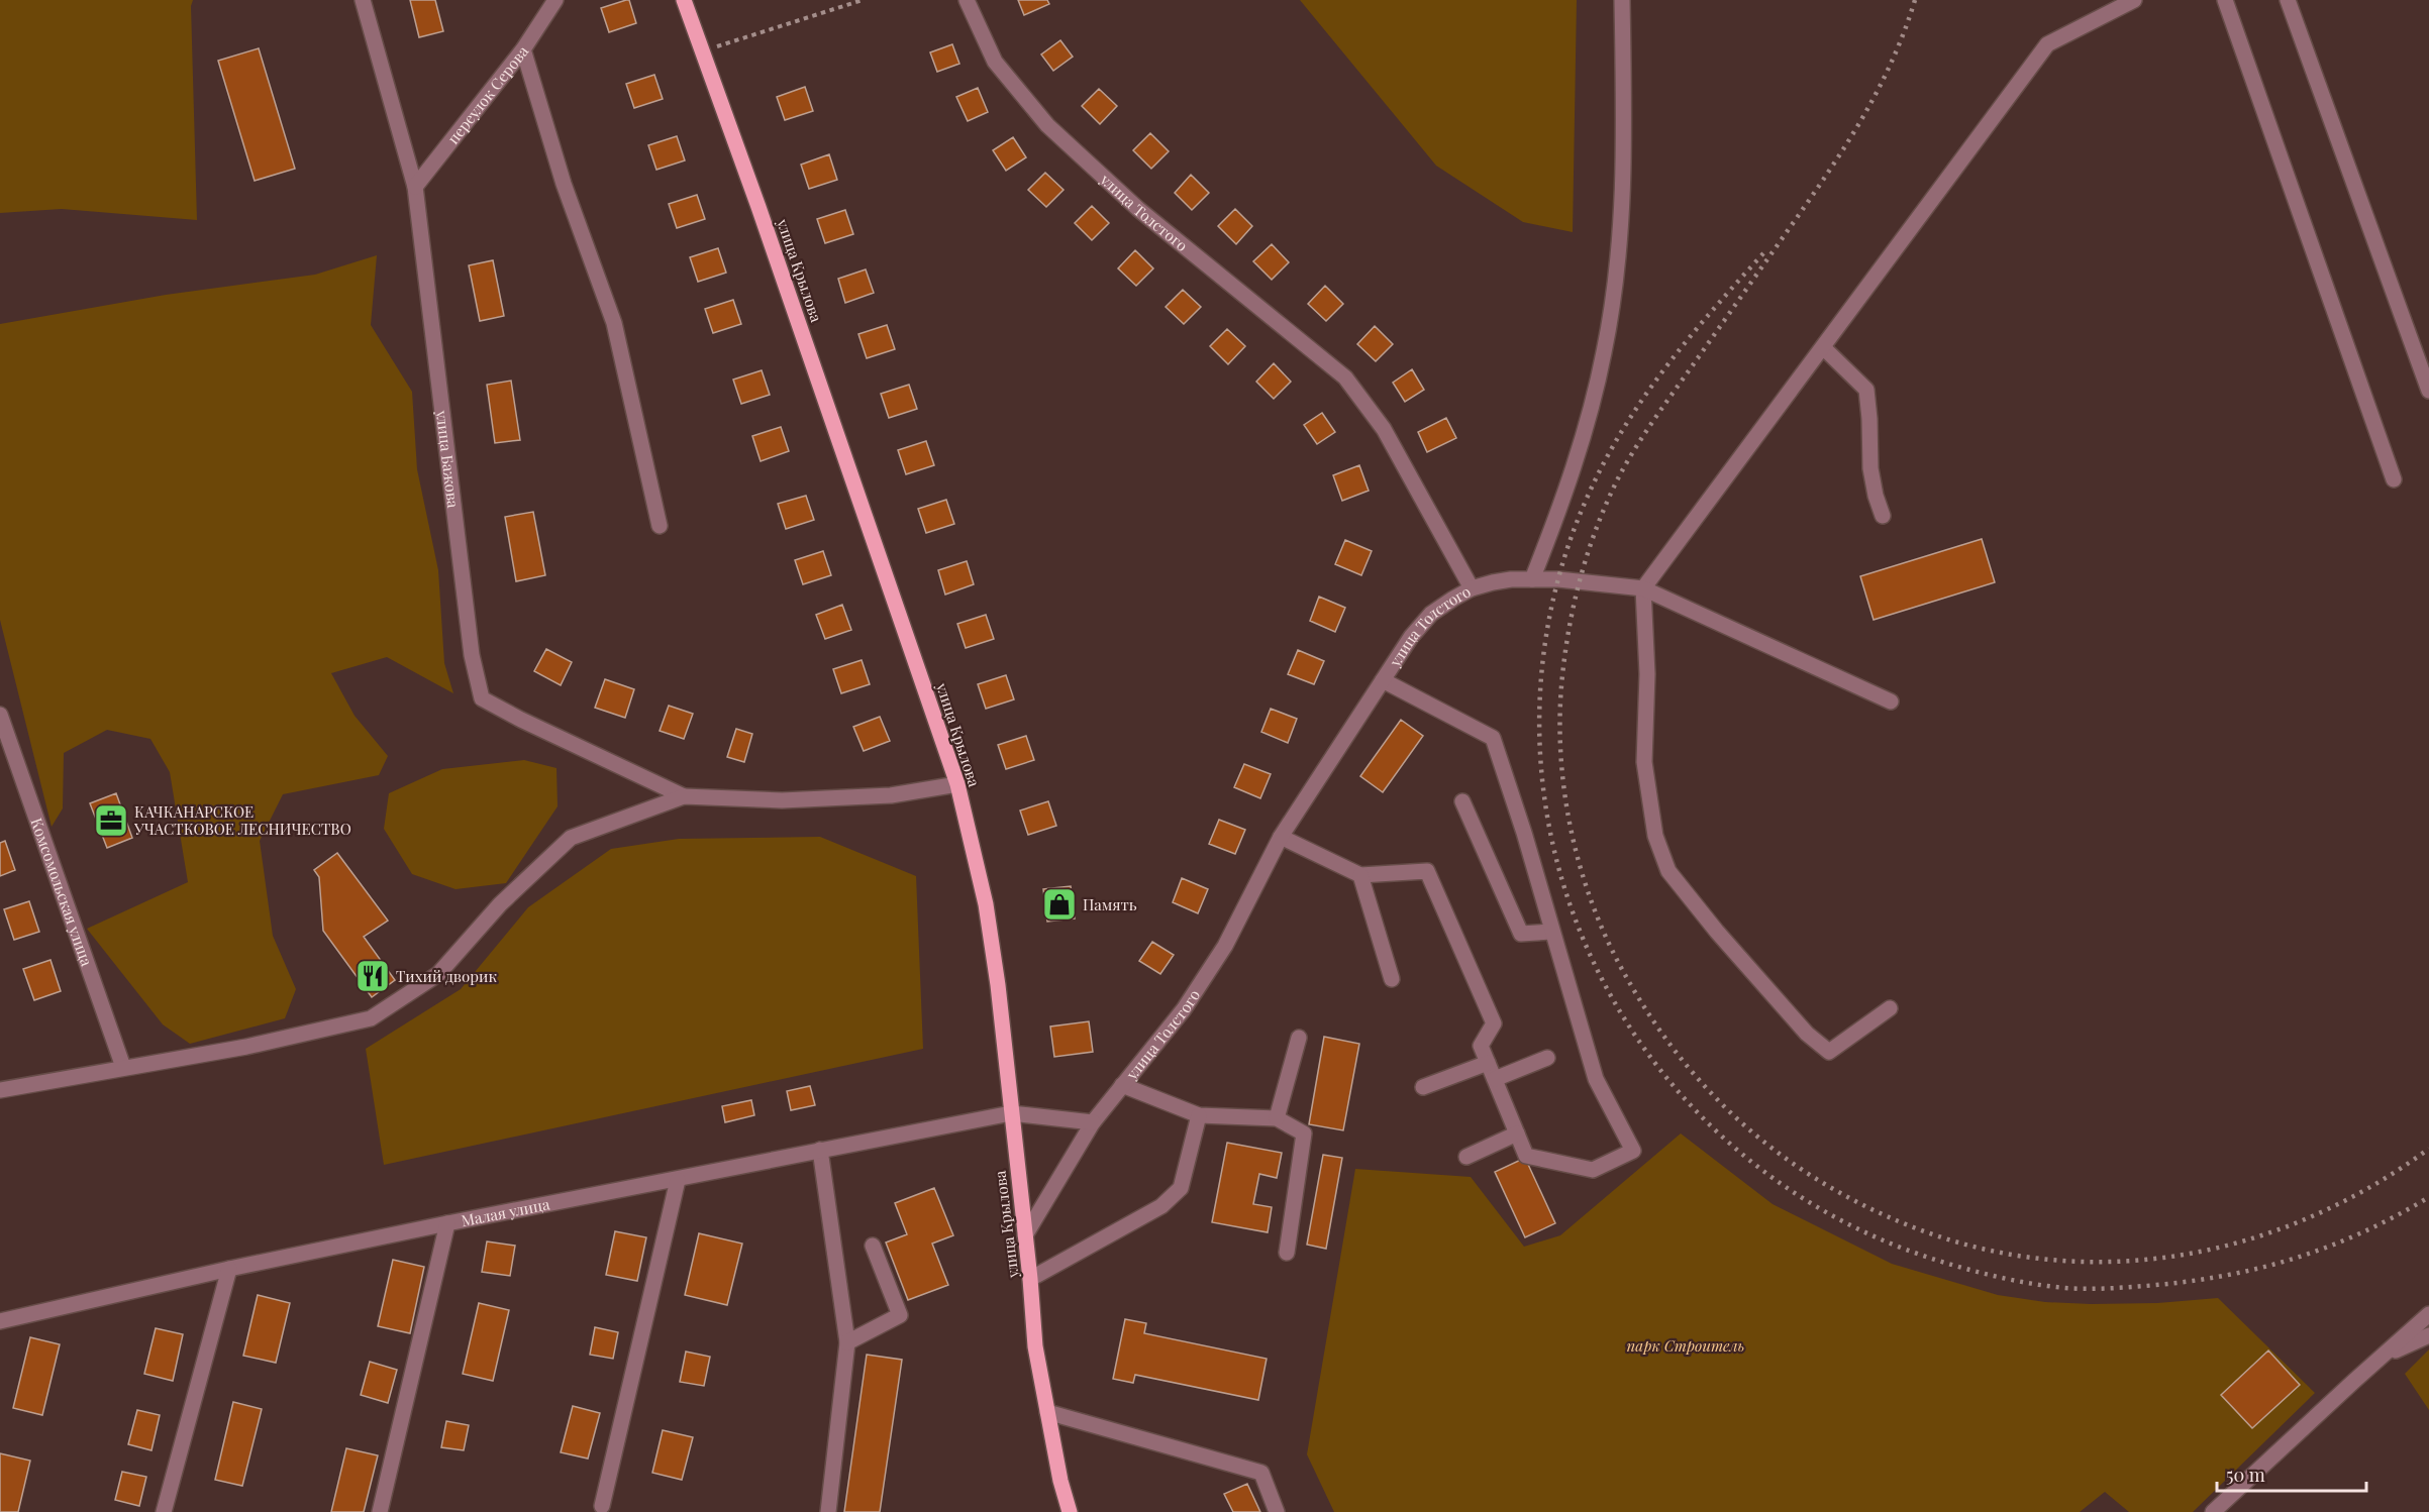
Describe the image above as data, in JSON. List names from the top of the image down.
{
  "streets": {
    "main road": ["улица Крылова"],
    "street": [
      "переулок Серова",
      "улица Толстого",
      "улица Бажова",
      "Комсомольская улица",
      "Малая улица"
    ]
  },
  "crossings": [
    ["переулок Серова", "улица Бажова"],
    ["улица Толстого", "улица Крылова"],
    ["улица Толстого", "Малая улица"],
    ["улица Крылова", "Малая улица"]
  ],
  "parks": ["парк Строитель"],
  "places": {
    "office": ["КАЧКАНАРСКОЕ УЧАСТКОВОЕ ЛЕСНИЧЕСТВО"],
    "shop": ["Память"],
    "restaurant": ["Тихий дворик"]
  },
  "scale_bar": "50 m"
}
